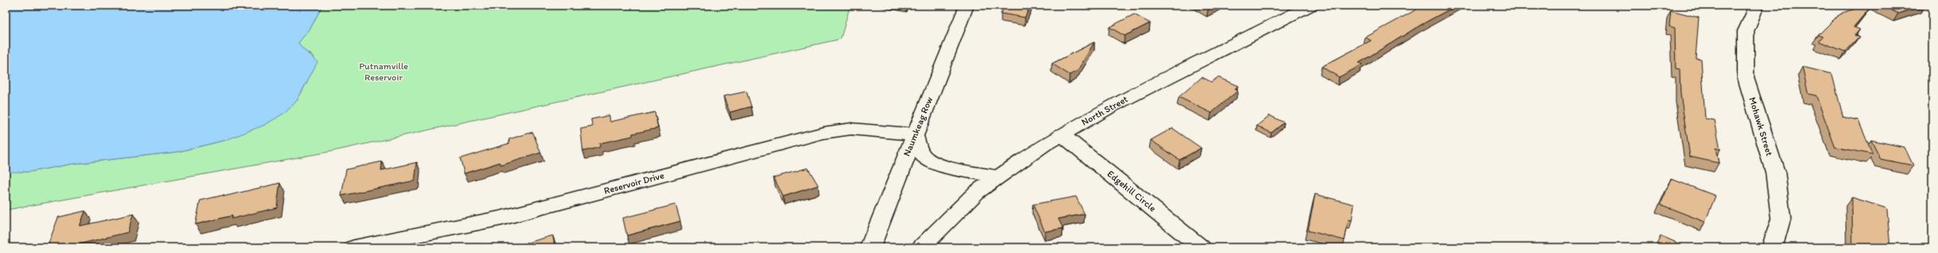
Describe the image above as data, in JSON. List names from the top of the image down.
{
  "streets": {
    "street": [
      "North Street",
      "Naumkeag Row",
      "Mohawk Street",
      "Reservoir Drive",
      "Edgehill Circle"
    ]
  },
  "crossings": [
    ["North Street", "Edgehill Circle"],
    ["Naumkeag Row", "Reservoir Drive"]
  ],
  "parks": ["Putnamville Reservoir"]
}
